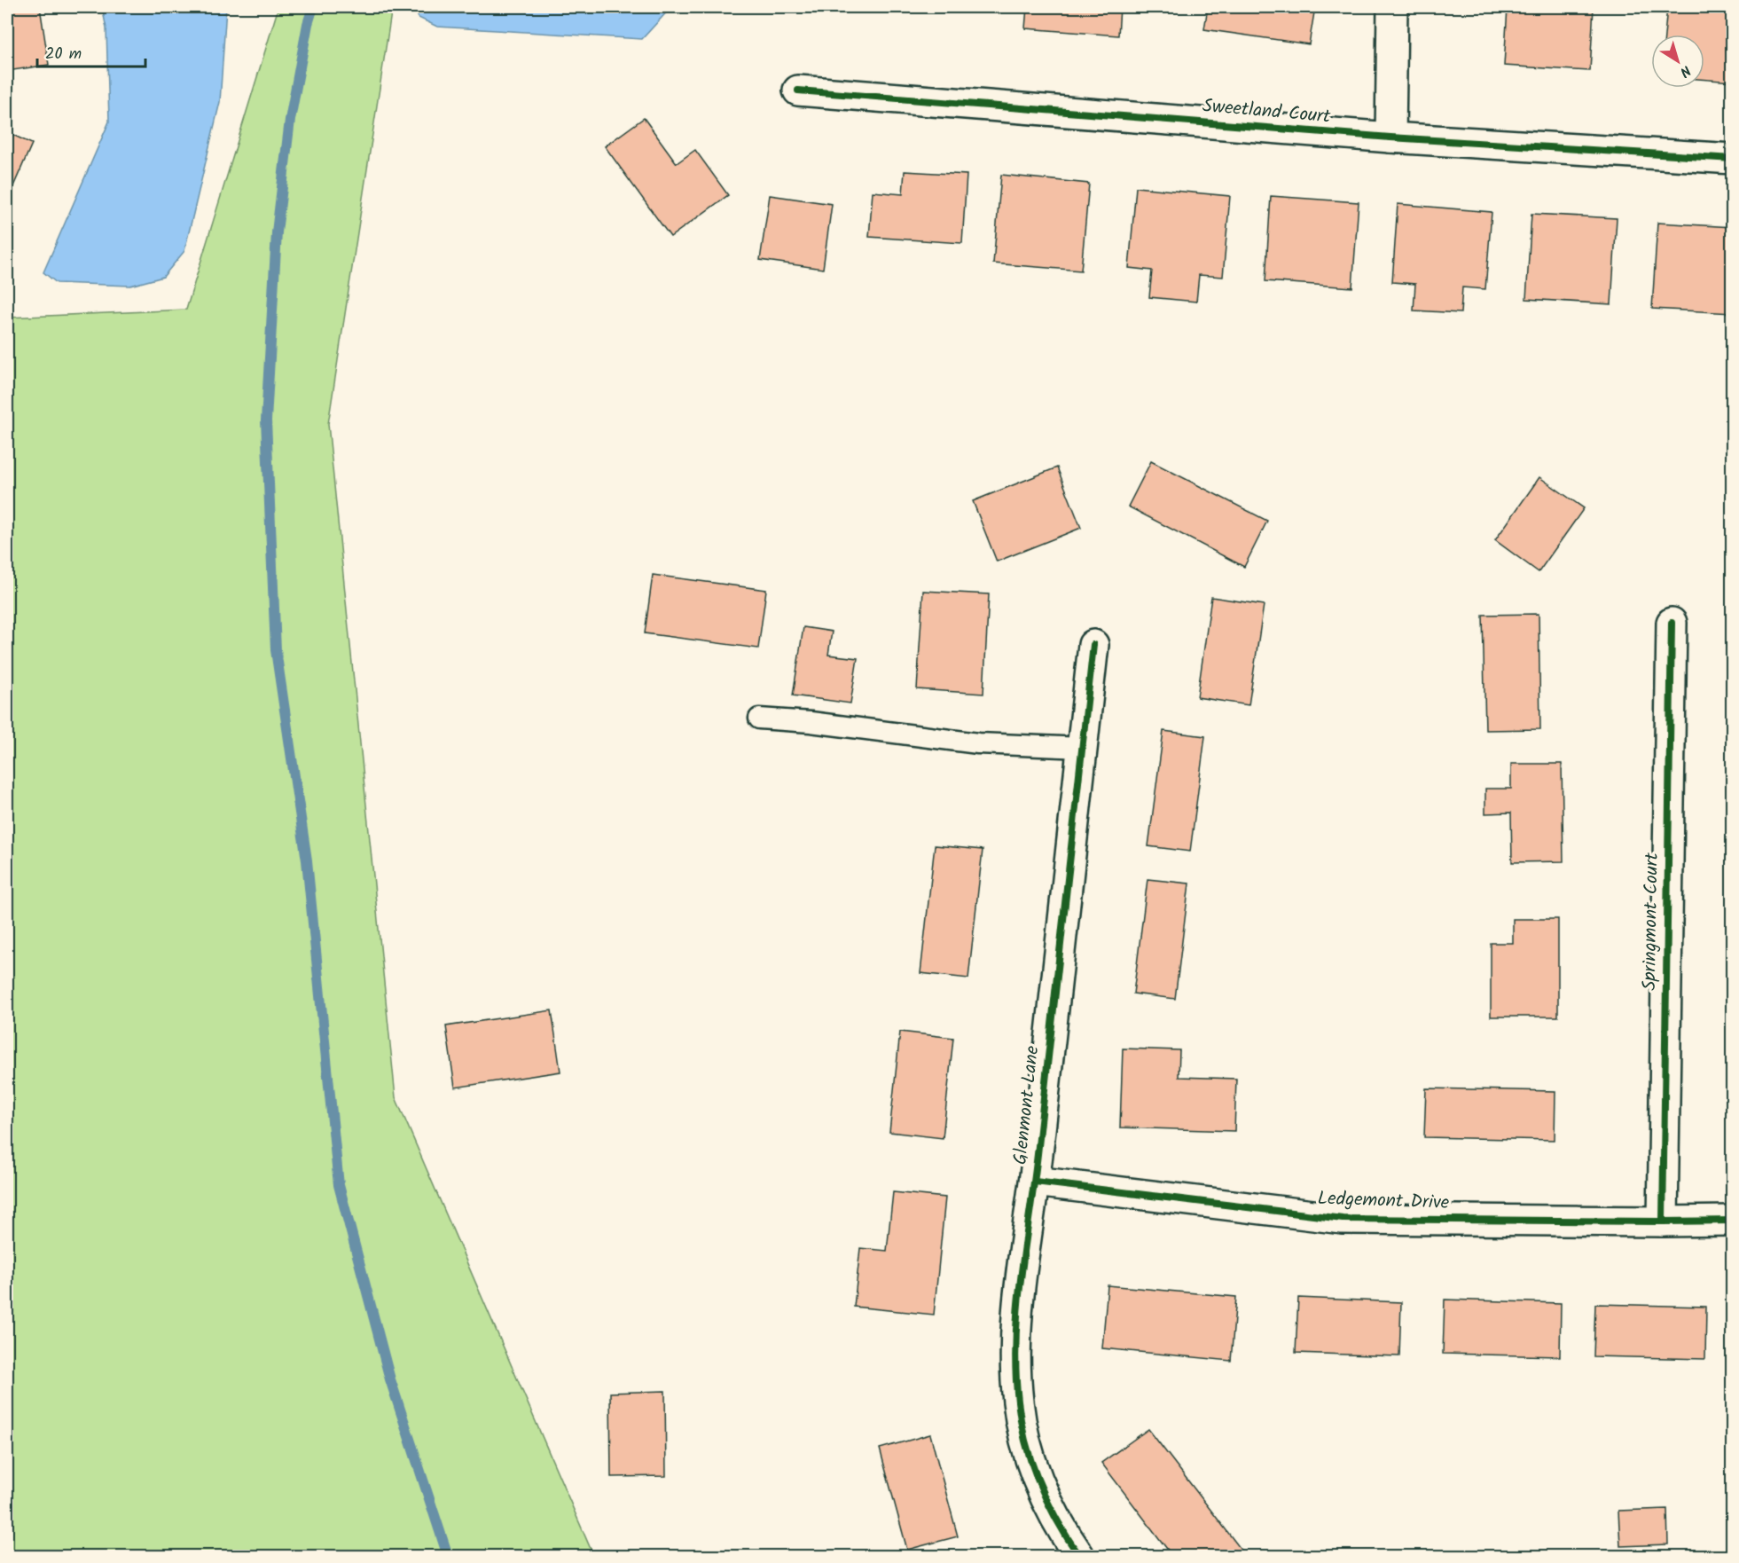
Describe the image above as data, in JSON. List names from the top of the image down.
{
  "streets": {
    "street": [
      "Sweetland Court",
      "Springmont Court",
      "Glenmont Lane",
      "Ledgemont Drive"
    ]
  },
  "crossings": [
    ["Springmont Court", "Ledgemont Drive"],
    ["Glenmont Lane", "Ledgemont Drive"]
  ],
  "scale_bar": "20 m",
  "north": "bottom right"
}
